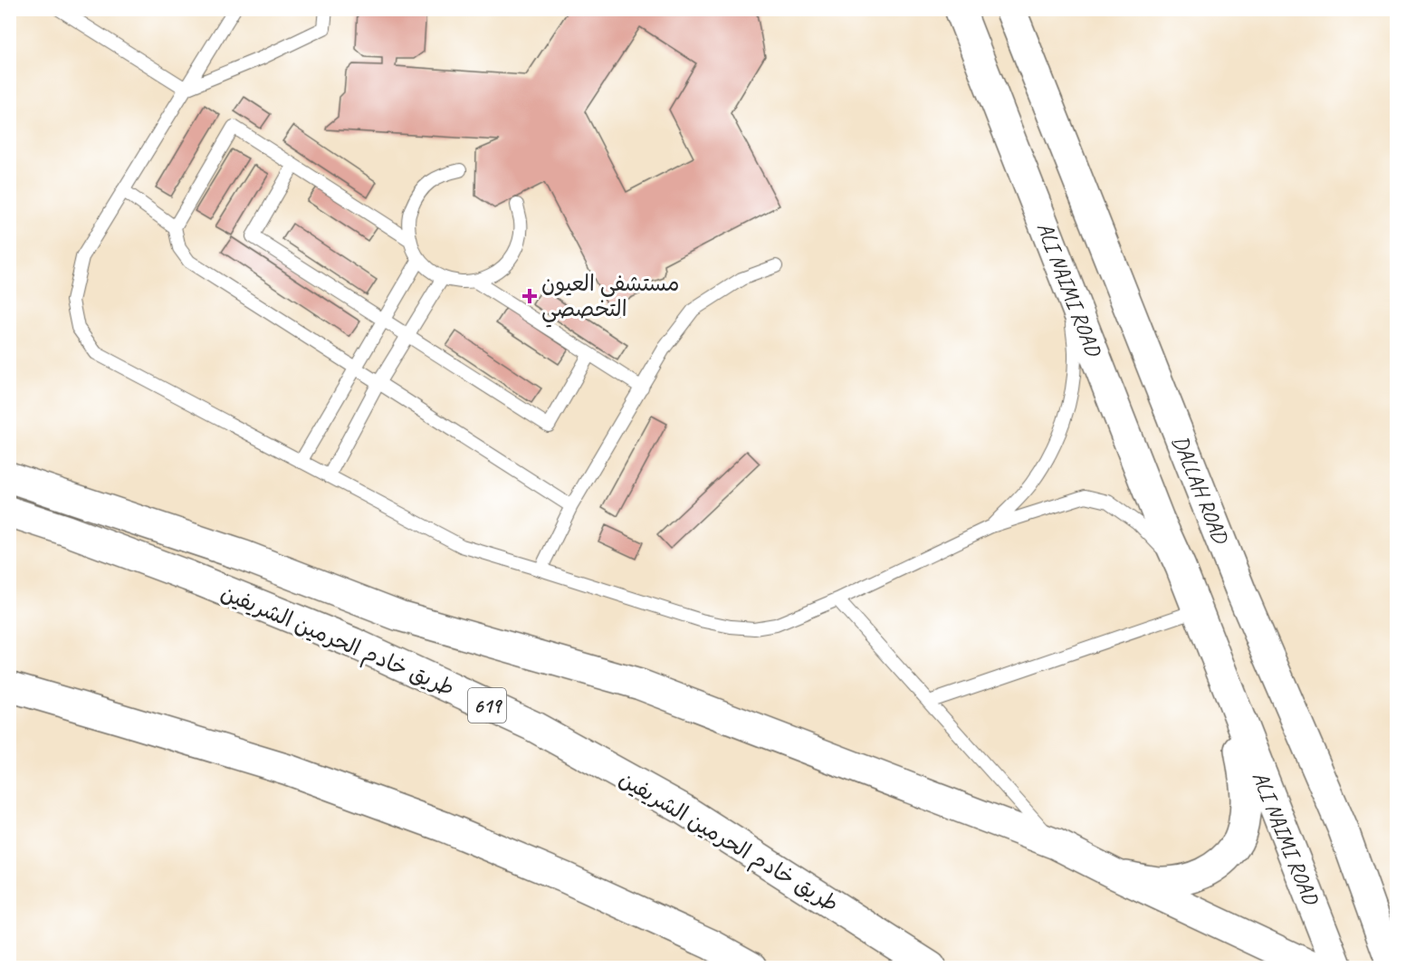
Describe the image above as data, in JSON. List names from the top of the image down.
{
  "streets": {
    "main road": [
      "ALI NAIMI ROAD",
      "DALLAH ROAD",
      "طريق خادم الحرمين الشريفين",
      "619"
    ]
  },
  "places": {
    "health": ["مستشفى العيون التخصصي"]
  }
}
